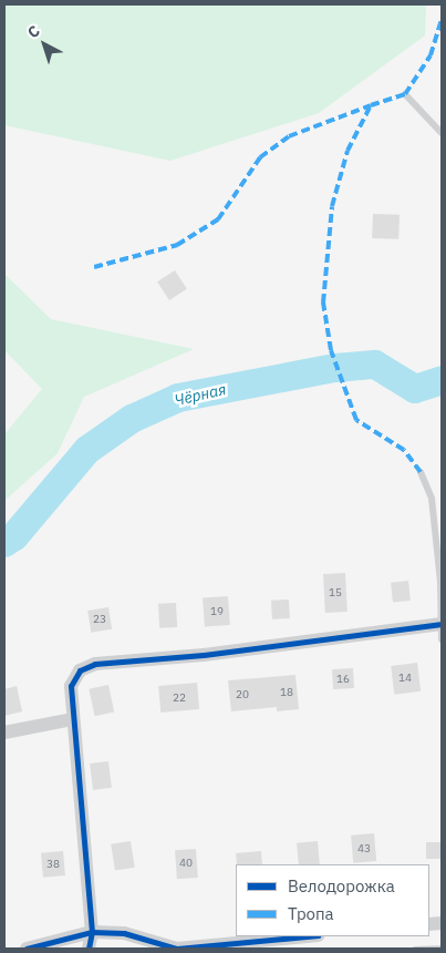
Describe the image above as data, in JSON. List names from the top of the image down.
{
  "water": ["Чёрная"],
  "house_numbers": [
    "15",
    "19",
    "23",
    "14",
    "16",
    "18",
    "20",
    "22",
    "43",
    "40",
    "38"
  ],
  "legend": ["Велодорожка", "Тропа"],
  "north": "top left"
}
